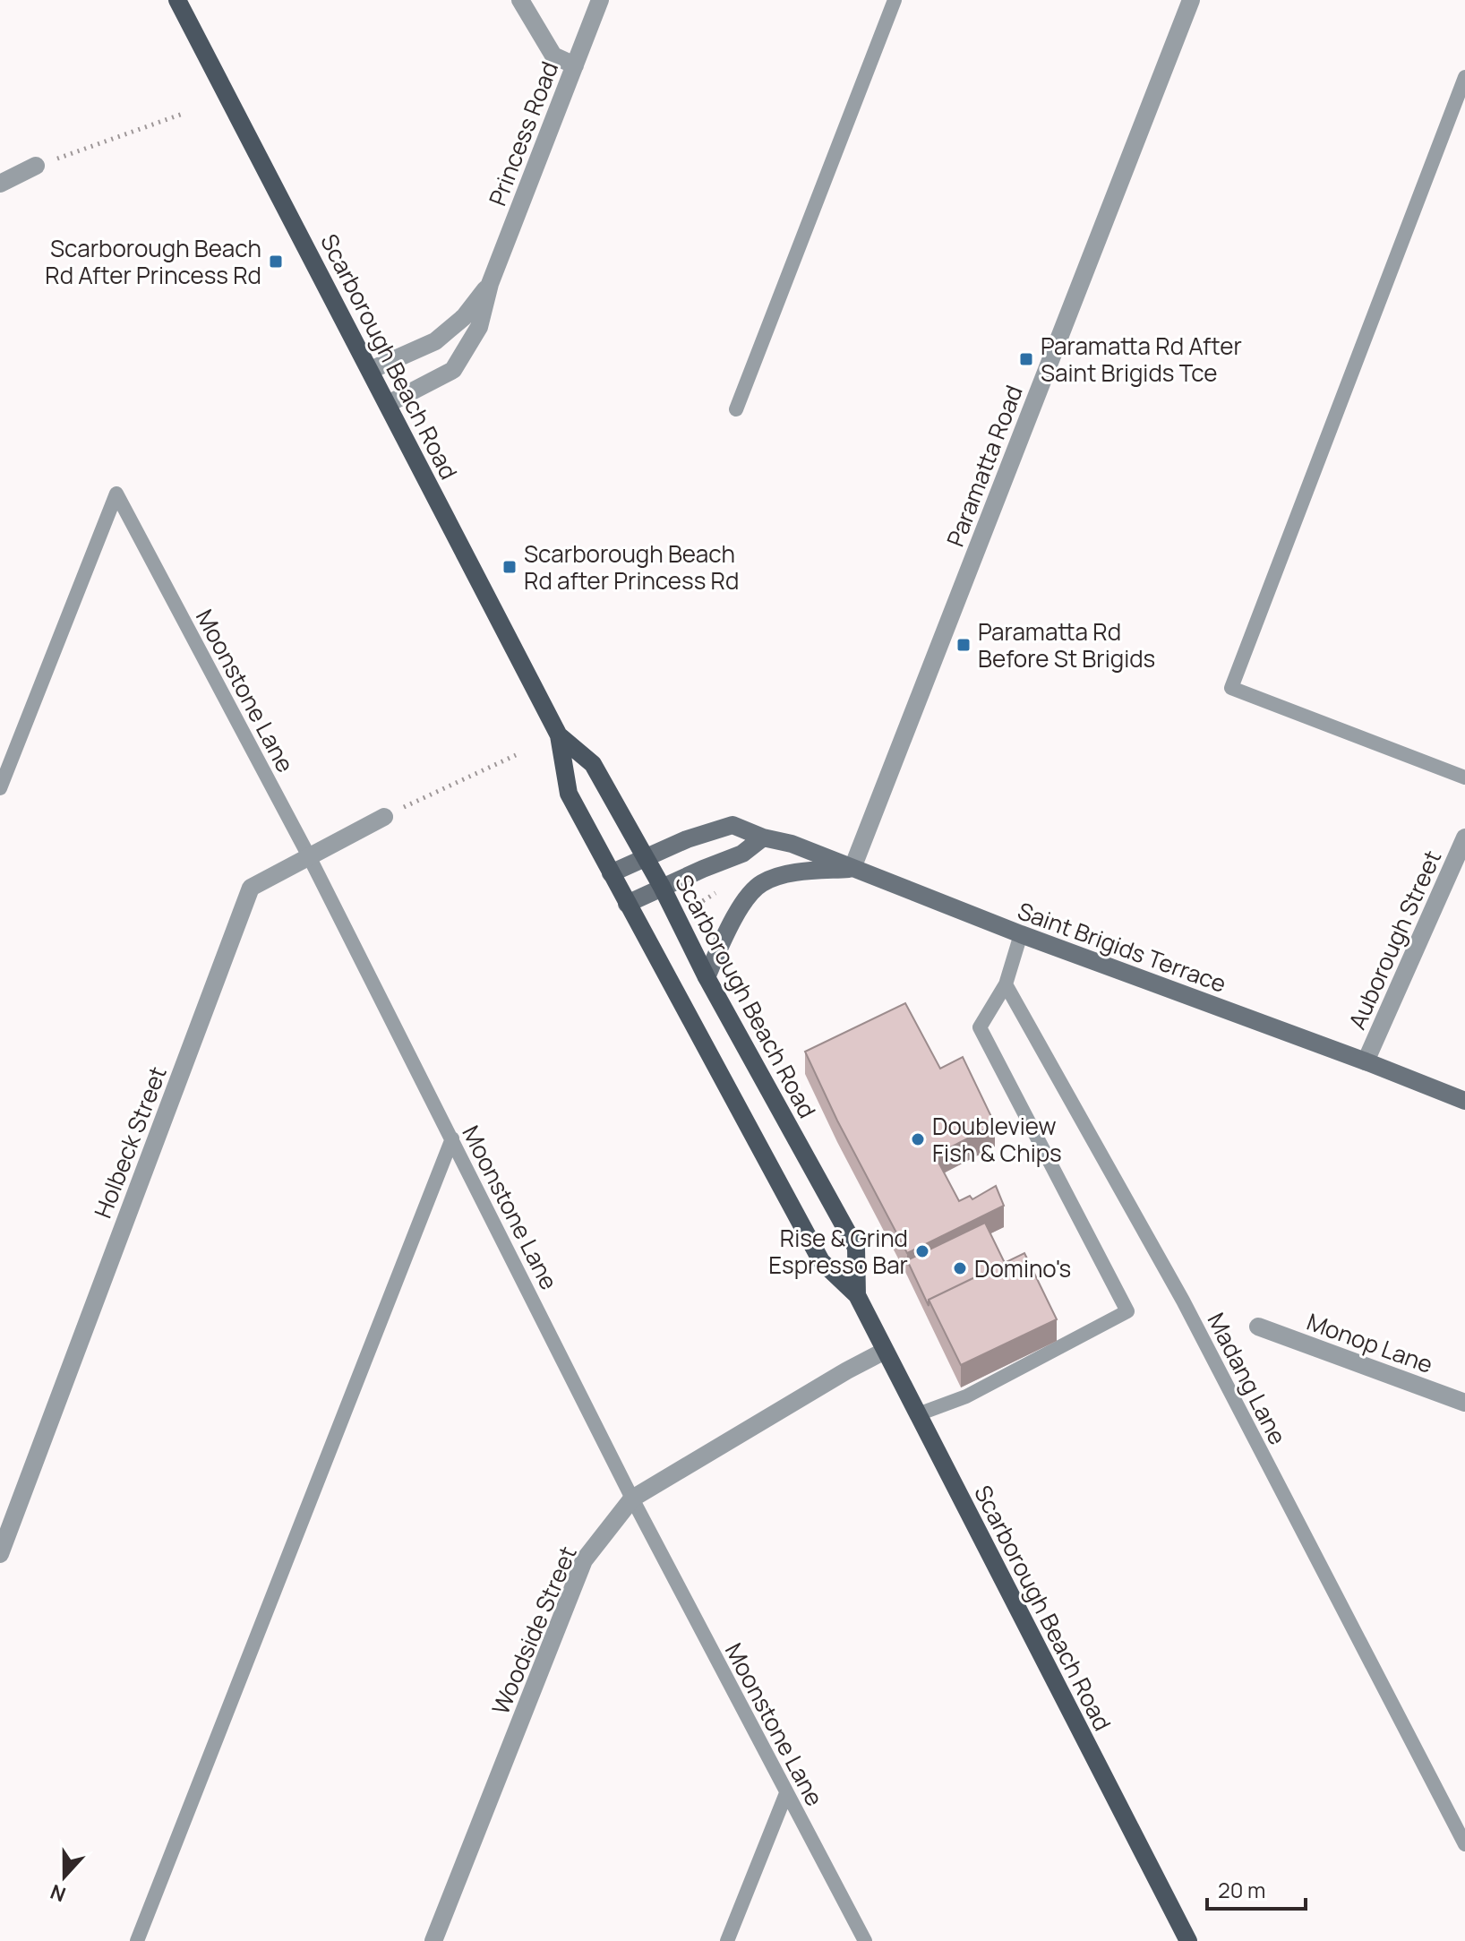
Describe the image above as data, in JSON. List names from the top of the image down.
{
  "streets": {
    "main road": ["Scarborough Beach Road"],
    "street": [
      "Princess Road",
      "Paramatta Road",
      "Auborough Street",
      "Saint Brigids Terrace",
      "Holbeck Street",
      "Monop Lane",
      "Woodside Street"
    ],
    "lane": ["Moonstone Lane", "Madang Lane"]
  },
  "crossings": [
    ["Princess Road", "Scarborough Beach Road"],
    ["Scarborough Beach Road", "Saint Brigids Terrace"],
    ["Scarborough Beach Road", "Woodside Street"],
    ["Paramatta Road", "Saint Brigids Terrace"],
    ["Moonstone Lane", "Holbeck Street"],
    ["Moonstone Lane", "Woodside Street"],
    ["Auborough Street", "Saint Brigids Terrace"]
  ],
  "places": {
    "transit": [
      "Scarborough Beach Rd After Princess Rd",
      "Paramatta Rd After Saint Brigids Tce",
      "Scarborough Beach Rd after Princess Rd",
      "Paramatta Rd Before St Brigids"
    ],
    "other": ["Doubleview Fish & Chips", "Rise & Grind Espresso Bar", "Domino's"]
  },
  "scale_bar": "20 m",
  "north": "bottom"
}
